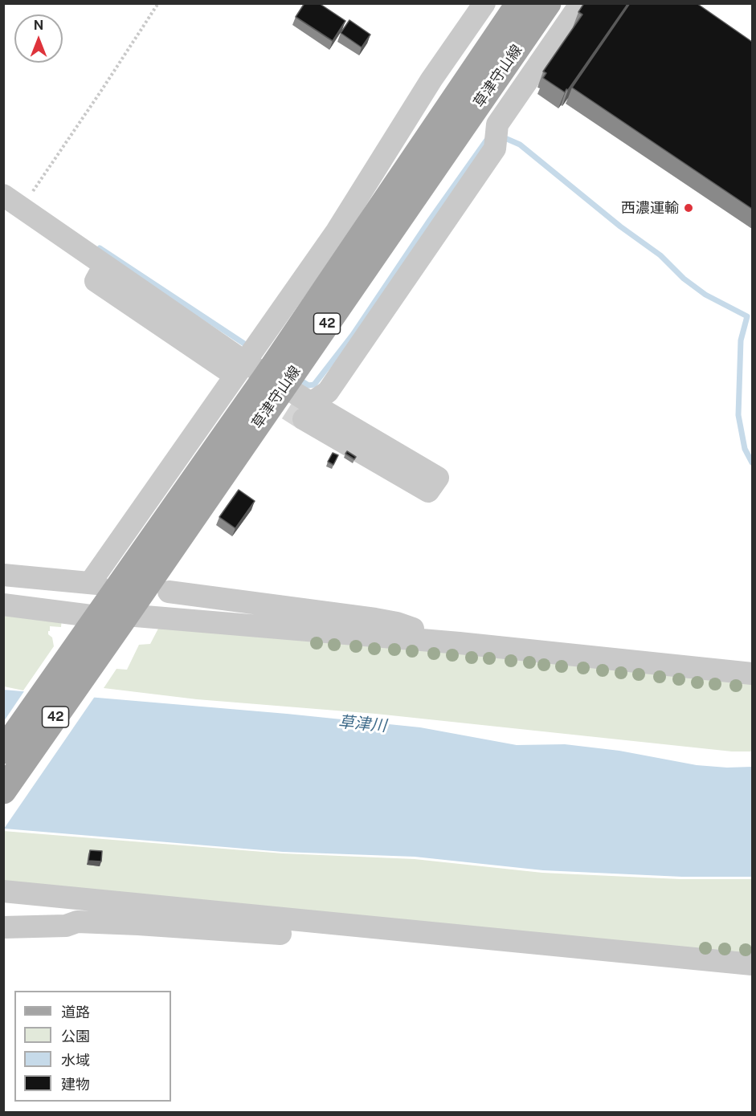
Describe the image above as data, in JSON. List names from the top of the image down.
{
  "streets": {
    "main road": ["草津守山線", "42"]
  },
  "water": ["草津川"],
  "places": ["西濃運輸"],
  "legend": [
    "道路",
    "公園",
    "水域",
    "建物"
  ],
  "north": "top"
}
